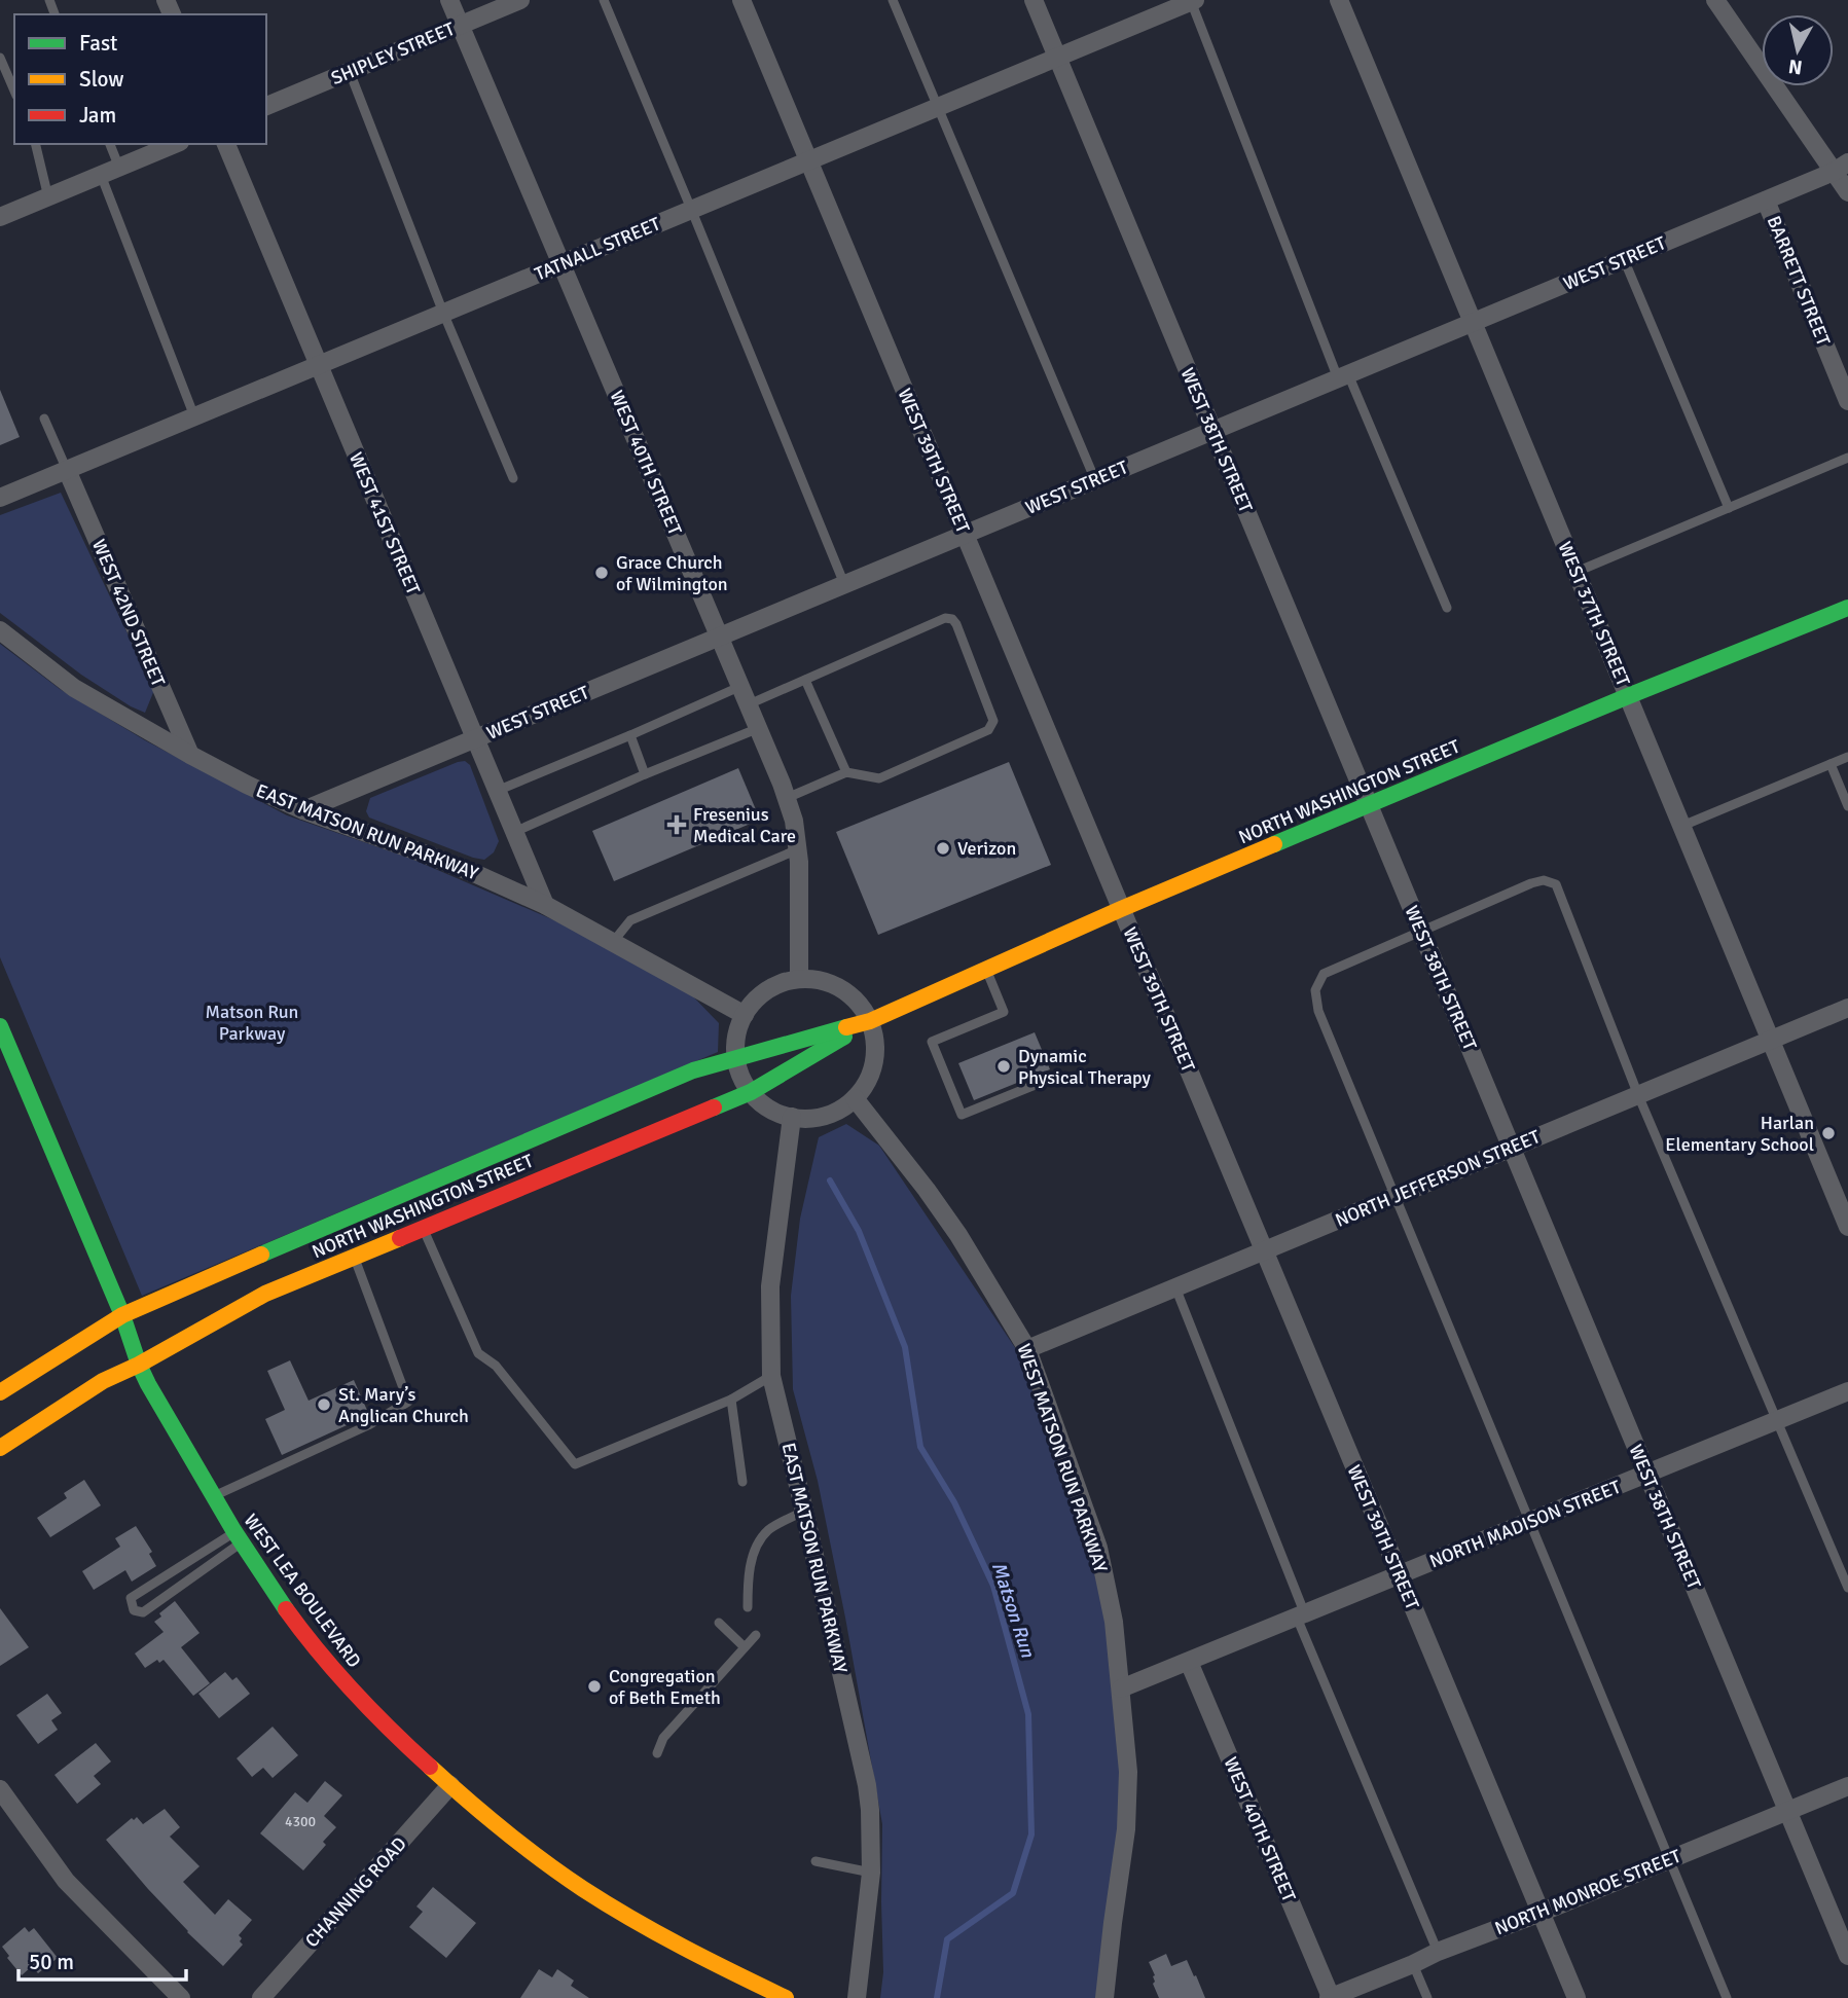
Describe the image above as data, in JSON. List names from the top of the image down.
{
  "streets": {
    "main road": ["NORTH WASHINGTON STREET", "WEST LEA BOULEVARD"],
    "street": [
      "SHIPLEY STREET",
      "TATNALL STREET",
      "WEST STREET",
      "BARRETT STREET",
      "WEST 38TH STREET",
      "WEST 39TH STREET",
      "WEST 40TH STREET",
      "WEST 41ST STREET",
      "WEST 42ND STREET",
      "WEST 37TH STREET",
      "EAST MATSON RUN PARKWAY",
      "NORTH JEFFERSON STREET",
      "WEST MATSON RUN PARKWAY",
      "NORTH MADISON STREET",
      "CHANNING ROAD",
      "NORTH MONROE STREET"
    ]
  },
  "crossings": [
    ["SHIPLEY STREET", "WEST 40TH STREET"],
    ["TATNALL STREET", "WEST 38TH STREET"],
    ["TATNALL STREET", "WEST 39TH STREET"],
    ["TATNALL STREET", "WEST 40TH STREET"],
    ["TATNALL STREET", "WEST 41ST STREET"],
    ["TATNALL STREET", "WEST 42ND STREET"],
    ["WEST STREET", "BARRETT STREET"],
    ["WEST STREET", "WEST 38TH STREET"],
    ["WEST STREET", "WEST 39TH STREET"],
    ["WEST STREET", "WEST 40TH STREET"],
    ["WEST STREET", "WEST 41ST STREET"],
    ["WEST STREET", "WEST 37TH STREET"],
    ["WEST STREET", "EAST MATSON RUN PARKWAY"],
    ["WEST 38TH STREET", "NORTH WASHINGTON STREET"],
    ["WEST 38TH STREET", "NORTH JEFFERSON STREET"],
    ["WEST 38TH STREET", "NORTH MADISON STREET"],
    ["WEST 38TH STREET", "NORTH MONROE STREET"],
    ["WEST 39TH STREET", "NORTH WASHINGTON STREET"],
    ["WEST 39TH STREET", "NORTH JEFFERSON STREET"],
    ["WEST 39TH STREET", "NORTH MADISON STREET"],
    ["WEST 39TH STREET", "NORTH MONROE STREET"],
    ["WEST 40TH STREET", "NORTH MADISON STREET"],
    ["WEST 40TH STREET", "NORTH MONROE STREET"],
    ["WEST 41ST STREET", "EAST MATSON RUN PARKWAY"],
    ["WEST 42ND STREET", "EAST MATSON RUN PARKWAY"],
    ["WEST 37TH STREET", "NORTH WASHINGTON STREET"],
    ["WEST 37TH STREET", "NORTH JEFFERSON STREET"],
    ["NORTH WASHINGTON STREET", "WEST LEA BOULEVARD"],
    ["NORTH JEFFERSON STREET", "WEST MATSON RUN PARKWAY"],
    ["WEST MATSON RUN PARKWAY", "NORTH MADISON STREET"],
    ["WEST LEA BOULEVARD", "CHANNING ROAD"]
  ],
  "water": ["Matson Run"],
  "parks": ["Matson Run Parkway"],
  "places": {
    "other": [
      "Grace Church of Wilmington",
      "Verizon",
      "Dynamic Physical Therapy",
      "Harlan Elementary School",
      "St. Mary’s Anglican Church",
      "Congregation of Beth Emeth"
    ],
    "health": ["Fresenius Medical Care"]
  },
  "house_numbers": ["4300"],
  "legend": ["Fast", "Slow", "Jam"],
  "scale_bar": "50 m",
  "north": "bottom"
}
